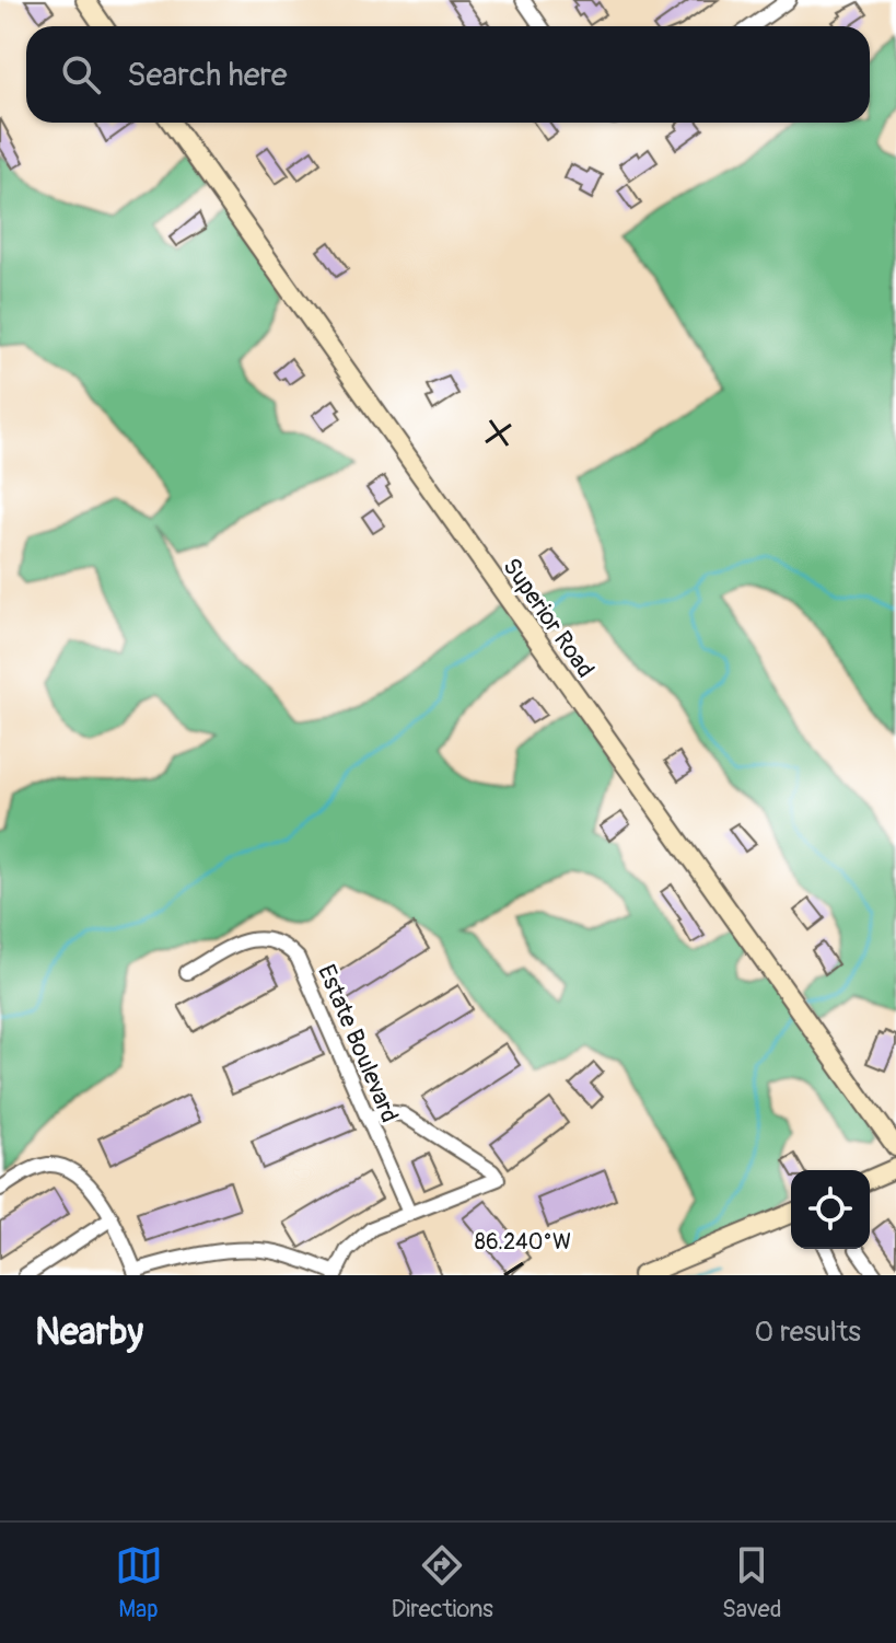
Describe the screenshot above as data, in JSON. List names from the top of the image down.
{
  "streets": {
    "street": ["Superior Road", "Estate Boulevard"]
  },
  "page": {
    "search": "Search here",
    "heading": ["Nearby", "0 results"],
    "nav": ["Map", "Directions", "Saved"]
  },
  "coordinates": ["86.240°W"]
}
